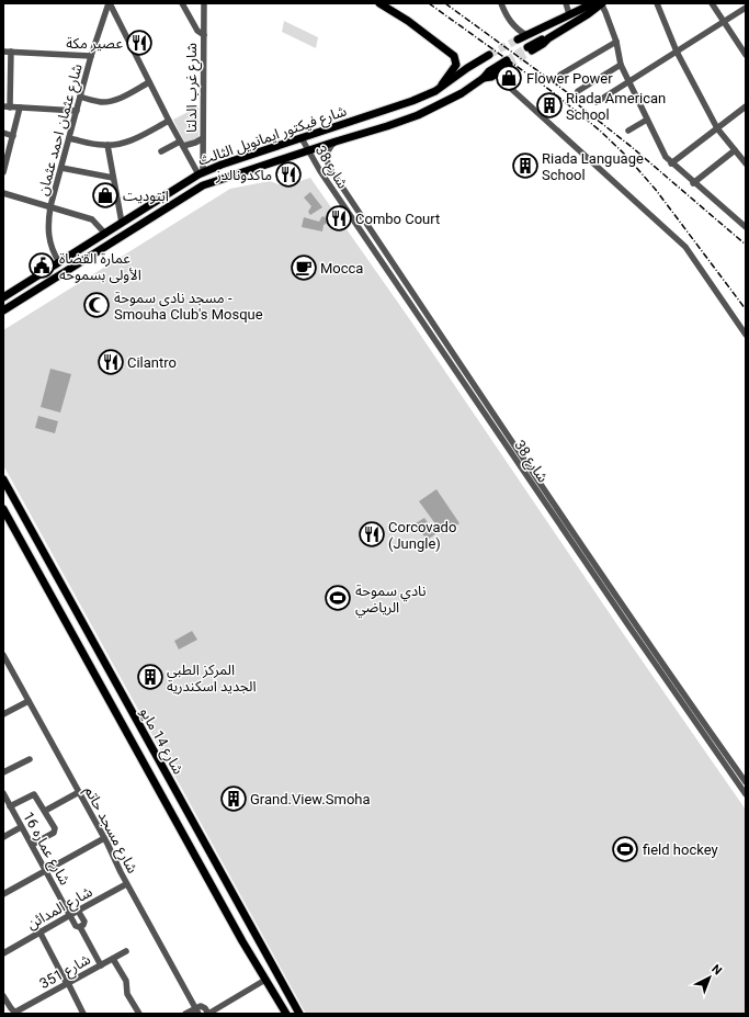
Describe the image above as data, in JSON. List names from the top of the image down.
{
  "streets": {
    "main road": ["شارع فيكتور ايمانويل الثالث", "شارع 14 مايو"],
    "street": [
      "شارع غرب الدلتا",
      "شارع عثمان احمد عثمان",
      "شارع 38",
      "شارع مسجد حاتم",
      "شارع عماره 16",
      "شارع المدائن",
      "شارع 351"
    ]
  },
  "crossings": [
    ["شارع غرب الدلتا", "شارع فيكتور ايمانويل الثالث"],
    ["شارع عثمان احمد عثمان", "شارع فيكتور ايمانويل الثالث"],
    ["شارع فيكتور ايمانويل الثالث", "شارع 38"],
    ["شارع مسجد حاتم", "شارع المدائن"],
    ["شارع عماره 16", "شارع المدائن"]
  ],
  "places": {
    "restaurant": [
      "عصير مكة",
      "ماكدونالدز",
      "Combo Court",
      "Cilantro",
      "Corcovado (Jungle)"
    ],
    "shop": ["Flower Power", "ابتوديت"],
    "building": [
      "Riada American School",
      "Riada Language School",
      "المركز الطبى الجديد اسكندرية",
      "Grand.View.Smoha"
    ],
    "public building": ["عمارة القضاة الأولى بسموحه"],
    "cafe": ["Mocca"],
    "mosque": ["مسجد نادى سموحة - Smouha Club's Mosque"],
    "sports": ["نادي سموحة الرياضي", "field hockey"]
  },
  "north": "top right"
}
